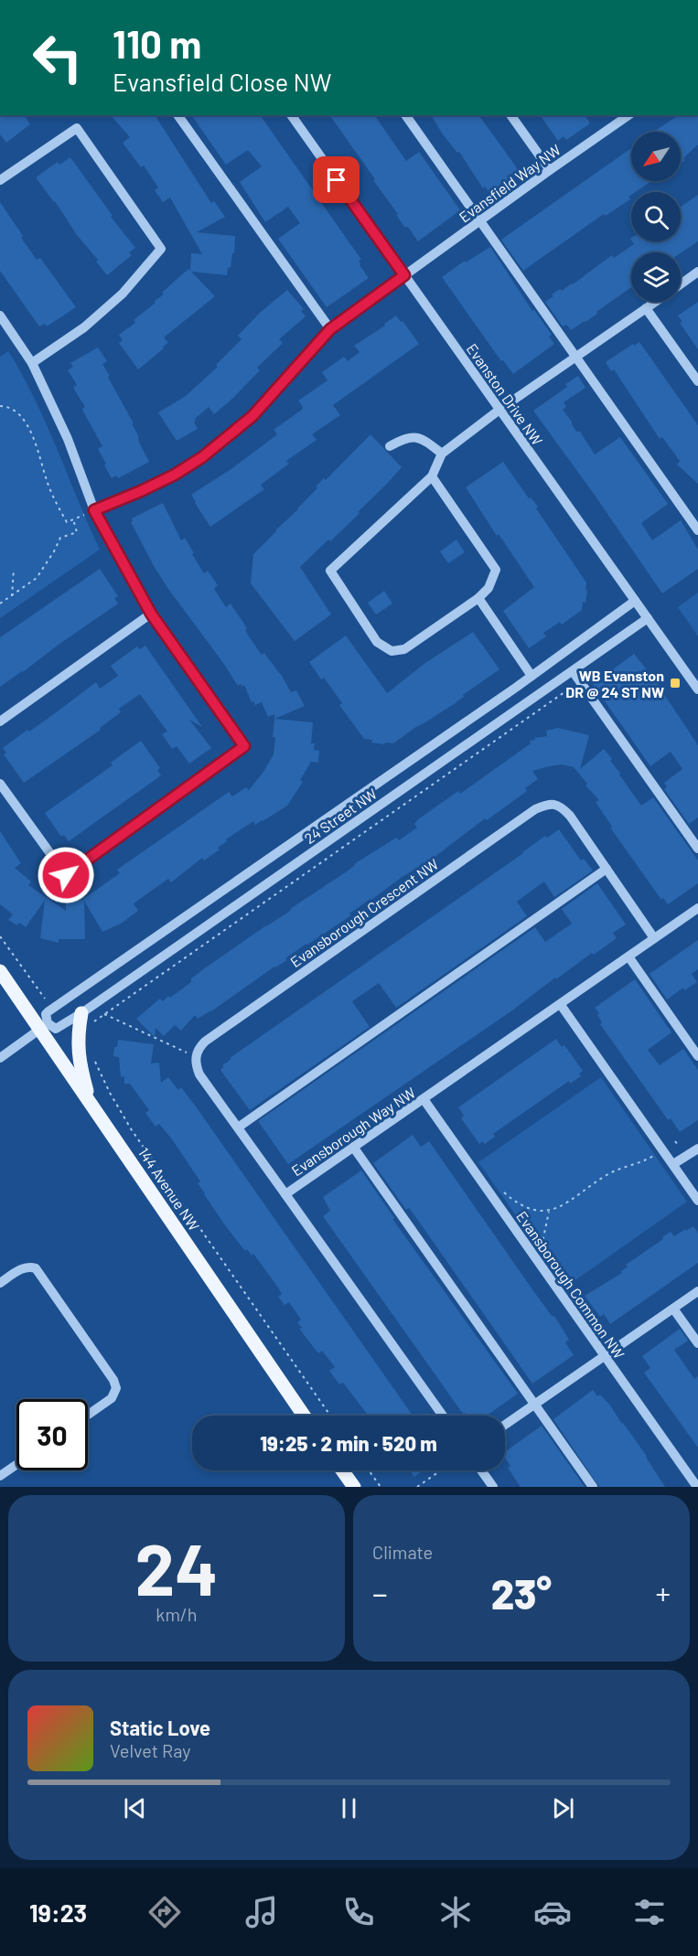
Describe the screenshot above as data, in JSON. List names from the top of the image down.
{
  "streets": {
    "main road": ["144 Avenue NW"],
    "street": [
      "Evansfield Way NW",
      "Evanston Drive NW",
      "24 Street NW",
      "Evansborough Crescent NW",
      "Evansborough Way NW",
      "Evansborough Common NW"
    ]
  },
  "crossings": [
    ["Evansfield Way NW", "Evanston Drive NW"],
    ["Evanston Drive NW", "24 Street NW"],
    ["24 Street NW", "144 Avenue NW"],
    ["Evansborough Crescent NW", "Evansborough Way NW"],
    ["Evansborough Way NW", "Evansborough Common NW"]
  ],
  "places": {
    "transit": ["WB Evanston DR @ 24 ST NW"]
  },
  "north": "bottom left",
  "page": {
    "turn": ["110 m", "Evansfield Close NW"],
    "limit": "30",
    "trip": "19:25 · 2 min · 520 m",
    "tile": [
      ["24", "km/h"],
      "Climate"
    ],
    "heat": ["−", "23°", "+"],
    "song": ["Static Love", "Velvet Ray"],
    "tabs": "19:23"
  }
}
